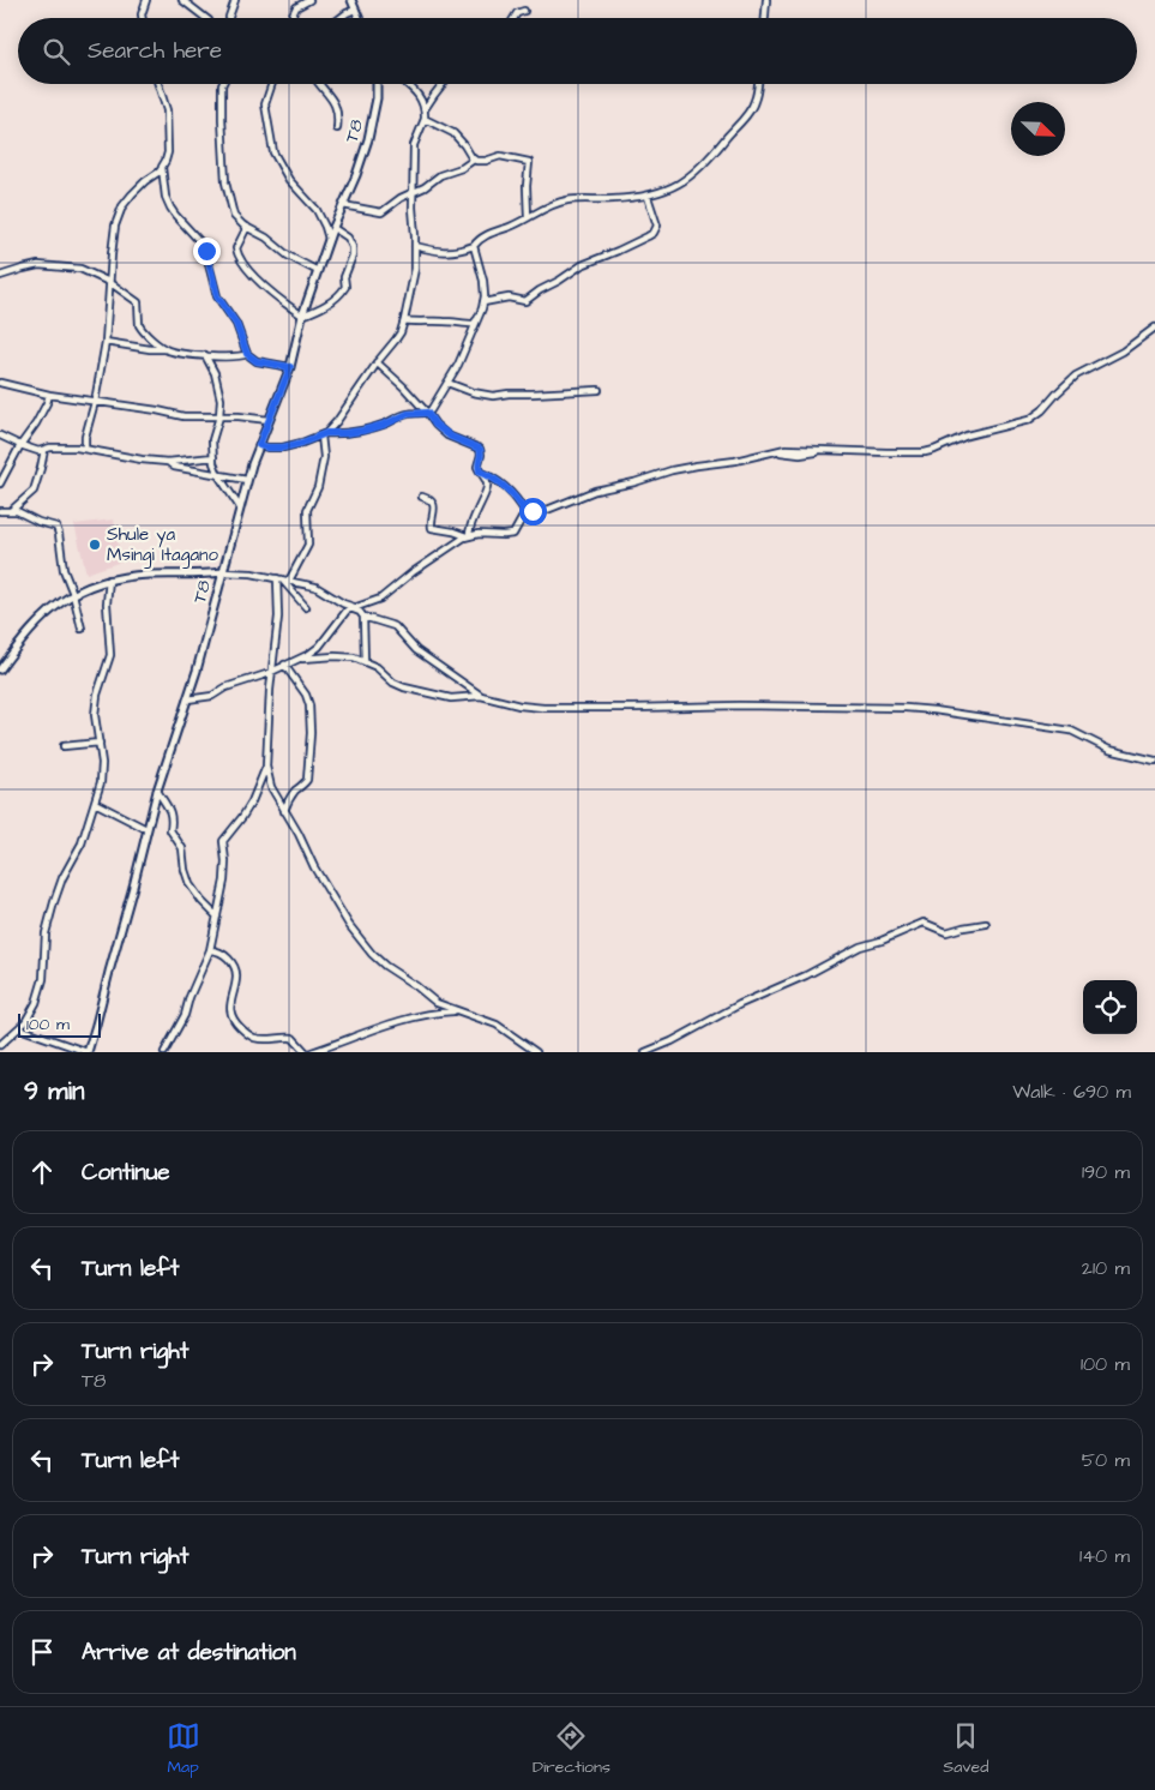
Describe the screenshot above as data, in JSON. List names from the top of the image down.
{
  "streets": {
    "street": ["T8"]
  },
  "places": ["Shule ya Msingi Itagano"],
  "scale_bar": "100 m",
  "north": "bottom right",
  "page": {
    "search": "Search here",
    "scale": "100 m",
    "heading": ["9 min", "Walk · 690 m"],
    "list": [
      ["Continue", "190 m"],
      ["Turn left", "210 m"],
      ["Turn right", "T8", "100 m"],
      ["Turn left", "50 m"],
      ["Turn right", "140 m"],
      "Arrive at destination"
    ],
    "nav": ["Map", "Directions", "Saved"]
  }
}
